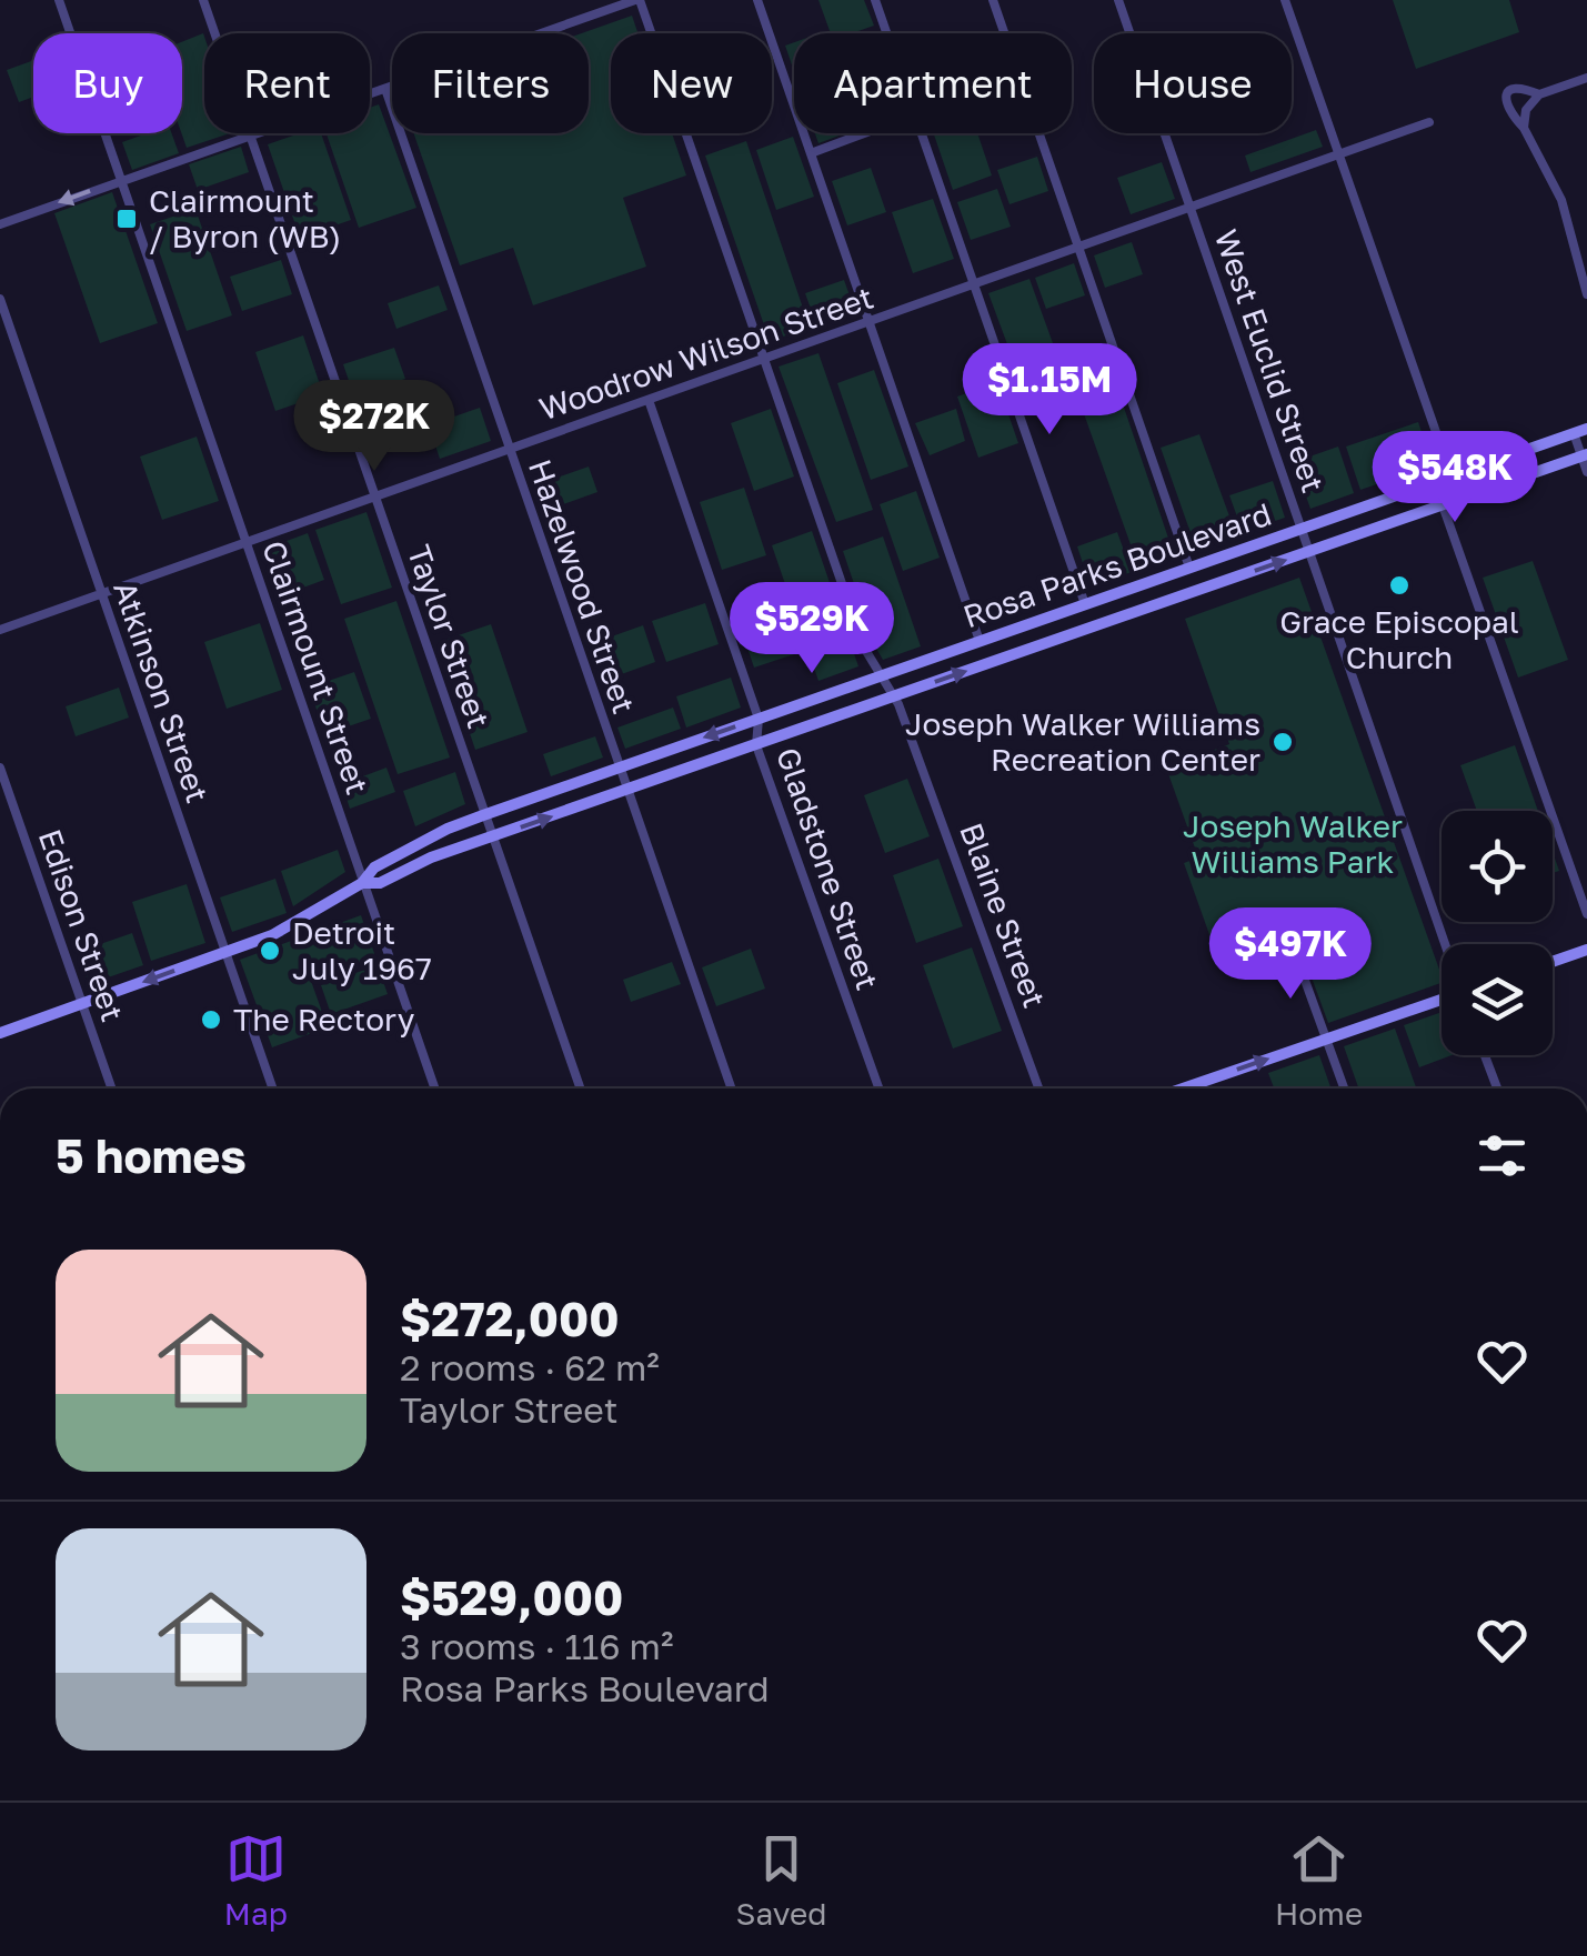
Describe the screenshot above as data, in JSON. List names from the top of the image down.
{
  "streets": {
    "street": [
      "Woodrow Wilson Street",
      "West Euclid Street",
      "Rosa Parks Boulevard",
      "Hazelwood Street",
      "Taylor Street",
      "Clairmount Street",
      "Atkinson Street",
      "Gladstone Street",
      "Blaine Street",
      "Edison Street"
    ]
  },
  "crossings": [
    ["Woodrow Wilson Street", "West Euclid Street"],
    ["Woodrow Wilson Street", "Hazelwood Street"],
    ["Woodrow Wilson Street", "Taylor Street"],
    ["Woodrow Wilson Street", "Clairmount Street"],
    ["Woodrow Wilson Street", "Atkinson Street"],
    ["Woodrow Wilson Street", "Gladstone Street"],
    ["Woodrow Wilson Street", "Blaine Street"],
    ["West Euclid Street", "Rosa Parks Boulevard"],
    ["Rosa Parks Boulevard", "Hazelwood Street"],
    ["Rosa Parks Boulevard", "Taylor Street"],
    ["Rosa Parks Boulevard", "Clairmount Street"],
    ["Rosa Parks Boulevard", "Atkinson Street"],
    ["Rosa Parks Boulevard", "Gladstone Street"],
    ["Rosa Parks Boulevard", "Blaine Street"],
    ["Rosa Parks Boulevard", "Edison Street"]
  ],
  "parks": ["Joseph Walker Williams Park"],
  "places": {
    "transit": ["Clairmount / Byron (WB)"],
    "other": [
      "Grace Episcopal Church",
      "Joseph Walker Williams Recreation Center",
      "Detroit July 1967",
      "The Rectory"
    ]
  },
  "page": {
    "chip": [
      "Buy",
      "Rent",
      "Filters",
      "New",
      "Apartment",
      "House"
    ],
    "price": [
      "$1.15M",
      "$272K",
      "$548K",
      "$529K",
      "$497K"
    ],
    "heading": "5 homes",
    "list": [
      {
        "name": "$272,000",
        "note": "2 rooms · 62 m² · Taylor Street"
      },
      {
        "name": "$529,000",
        "note": "3 rooms · 116 m² · Rosa Parks Boulevard"
      }
    ],
    "tabs": ["Map", "Saved", "Home"]
  }
}
